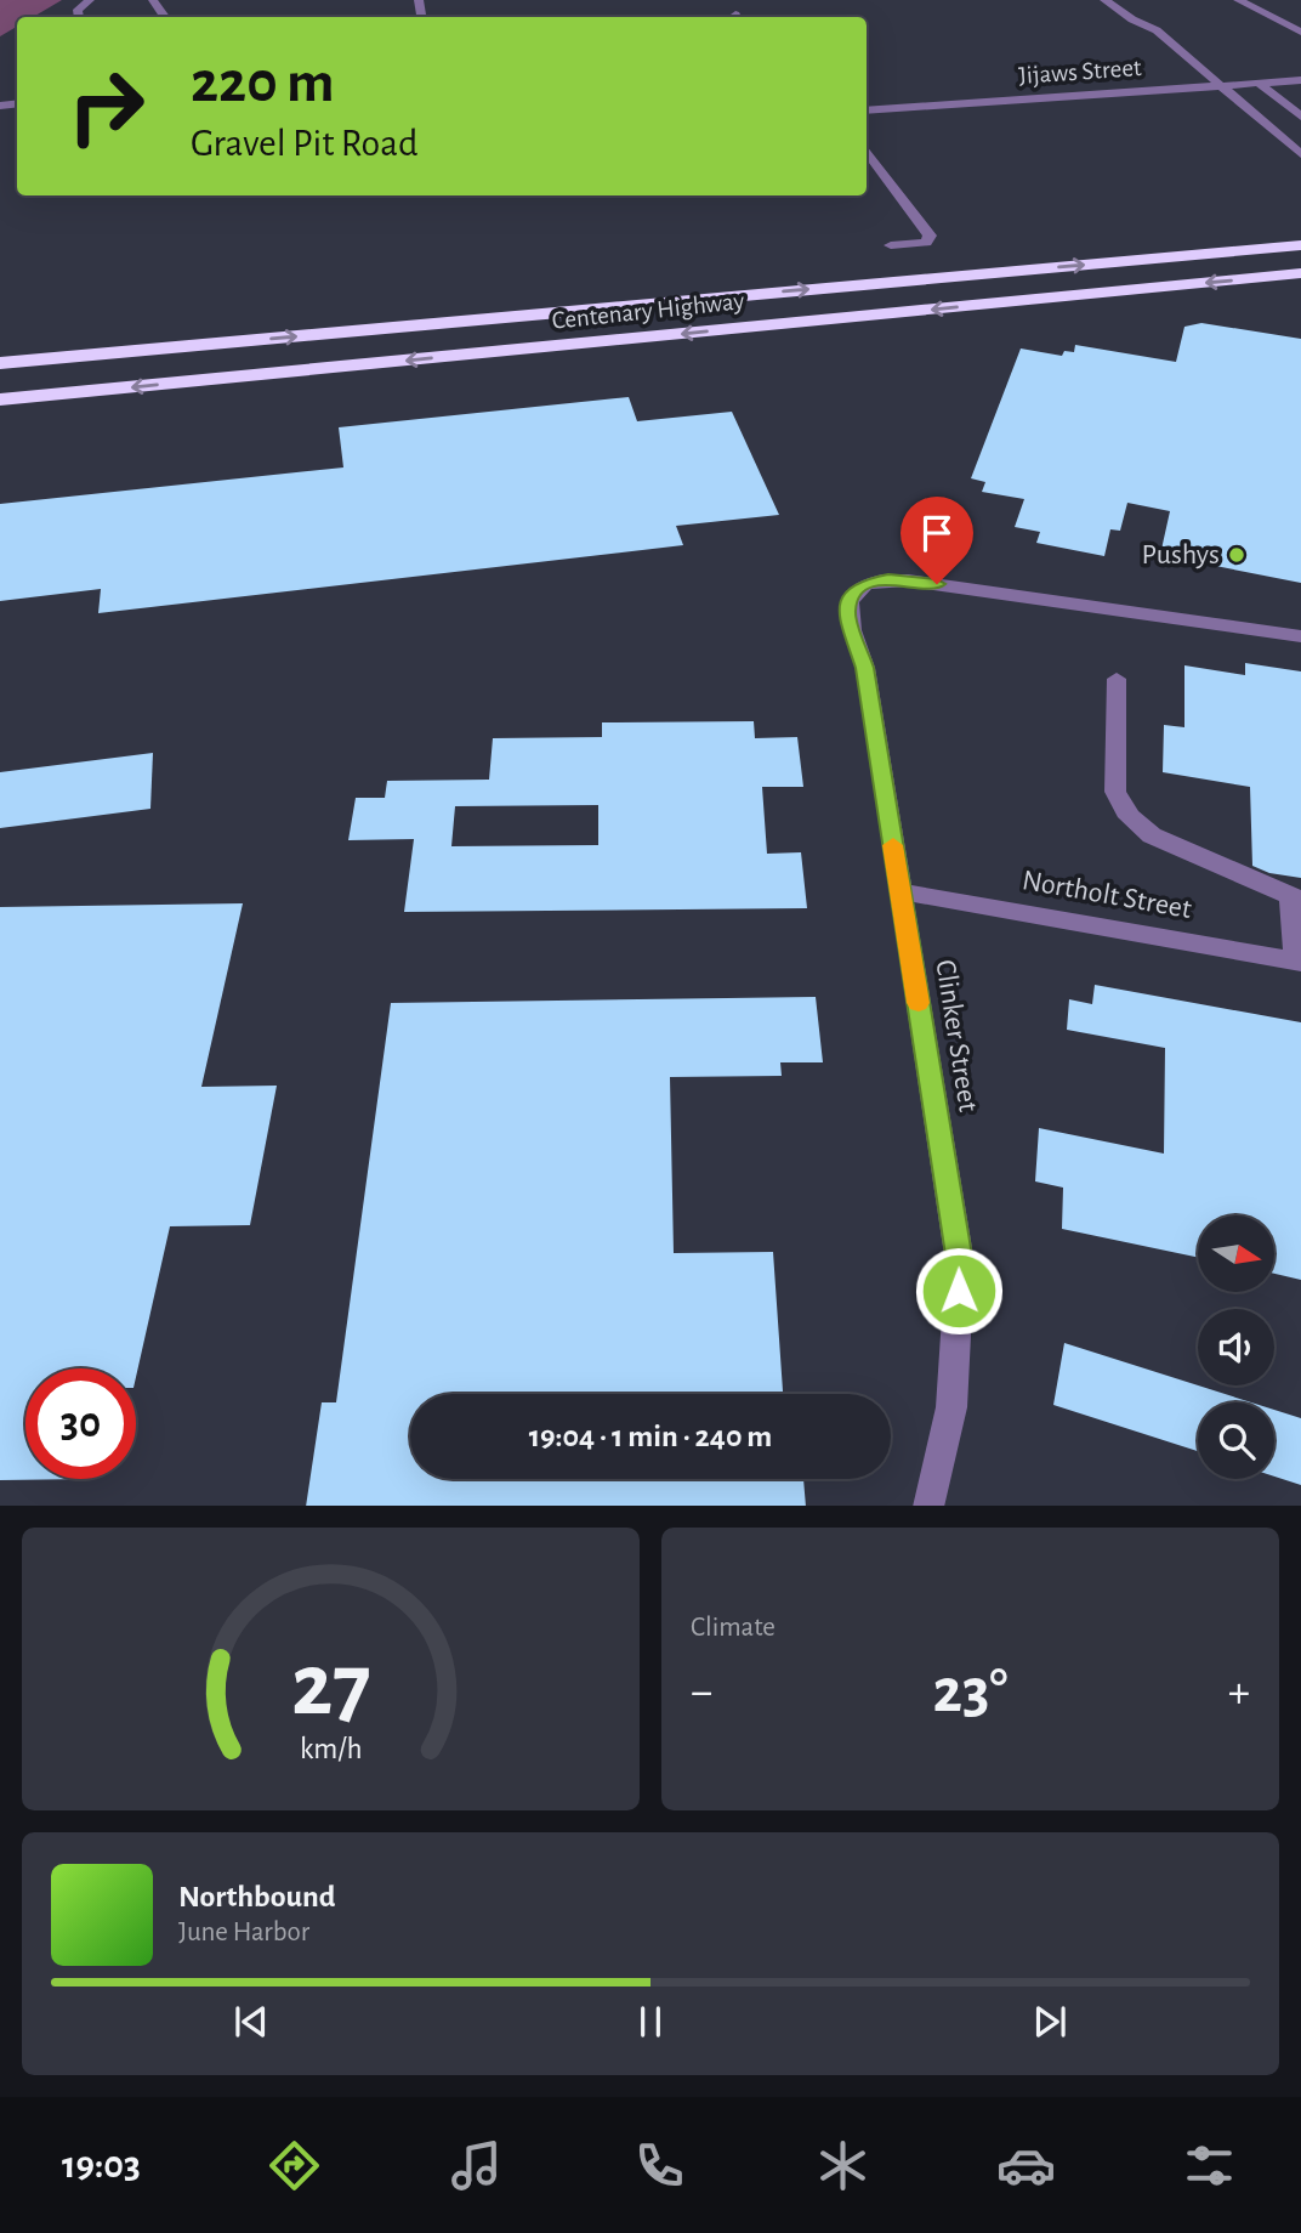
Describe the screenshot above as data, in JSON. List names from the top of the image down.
{
  "streets": {
    "highway": ["Centenary Highway"],
    "street": ["Jijaws Street", "Northolt Street", "Clinker Street"]
  },
  "crossings": [
    ["Northolt Street", "Clinker Street"]
  ],
  "places": ["Pushys"],
  "north": "right",
  "page": {
    "turn": ["220 m", "Gravel Pit Road"],
    "limit": "30",
    "trip": "19:04 · 1 min · 240 m",
    "tile": "Climate",
    "heat": ["−", "23°", "+"],
    "song": ["Northbound", "June Harbor"],
    "tabs": "19:03",
    "gauge": ["27", "km/h"]
  }
}
